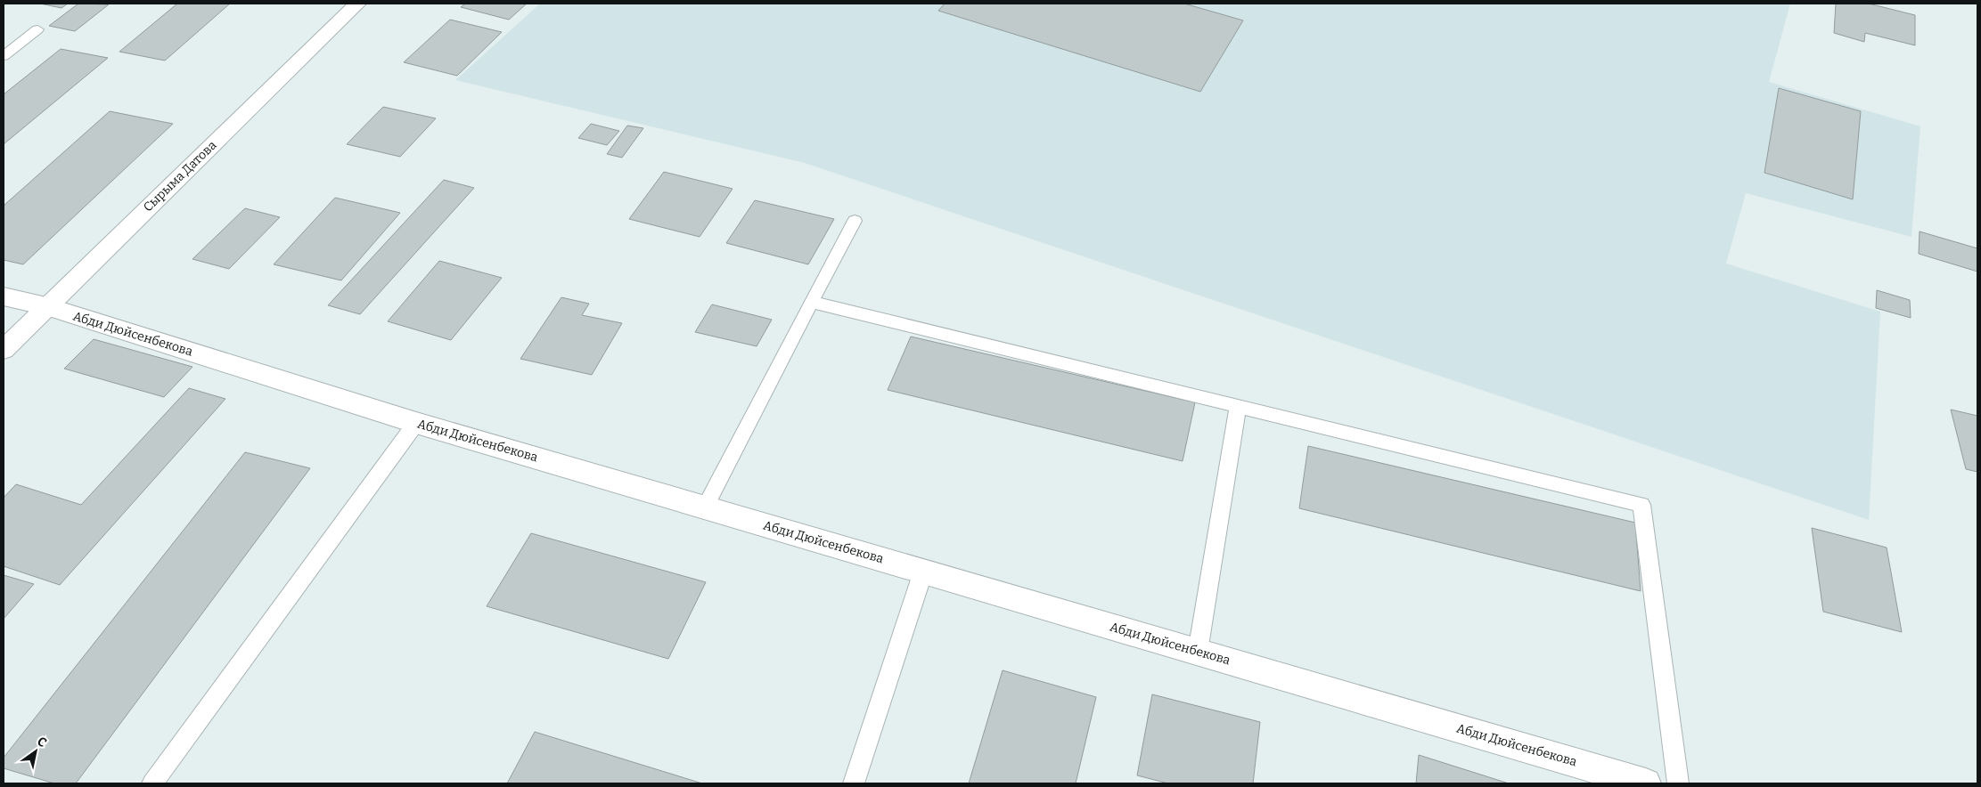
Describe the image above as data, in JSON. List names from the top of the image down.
{
  "streets": {
    "street": ["Сырыма Датова", "Абди Дюйсенбекова"]
  },
  "crossings": [
    ["Сырыма Датова", "Абди Дюйсенбекова"]
  ],
  "north": "top right"
}
